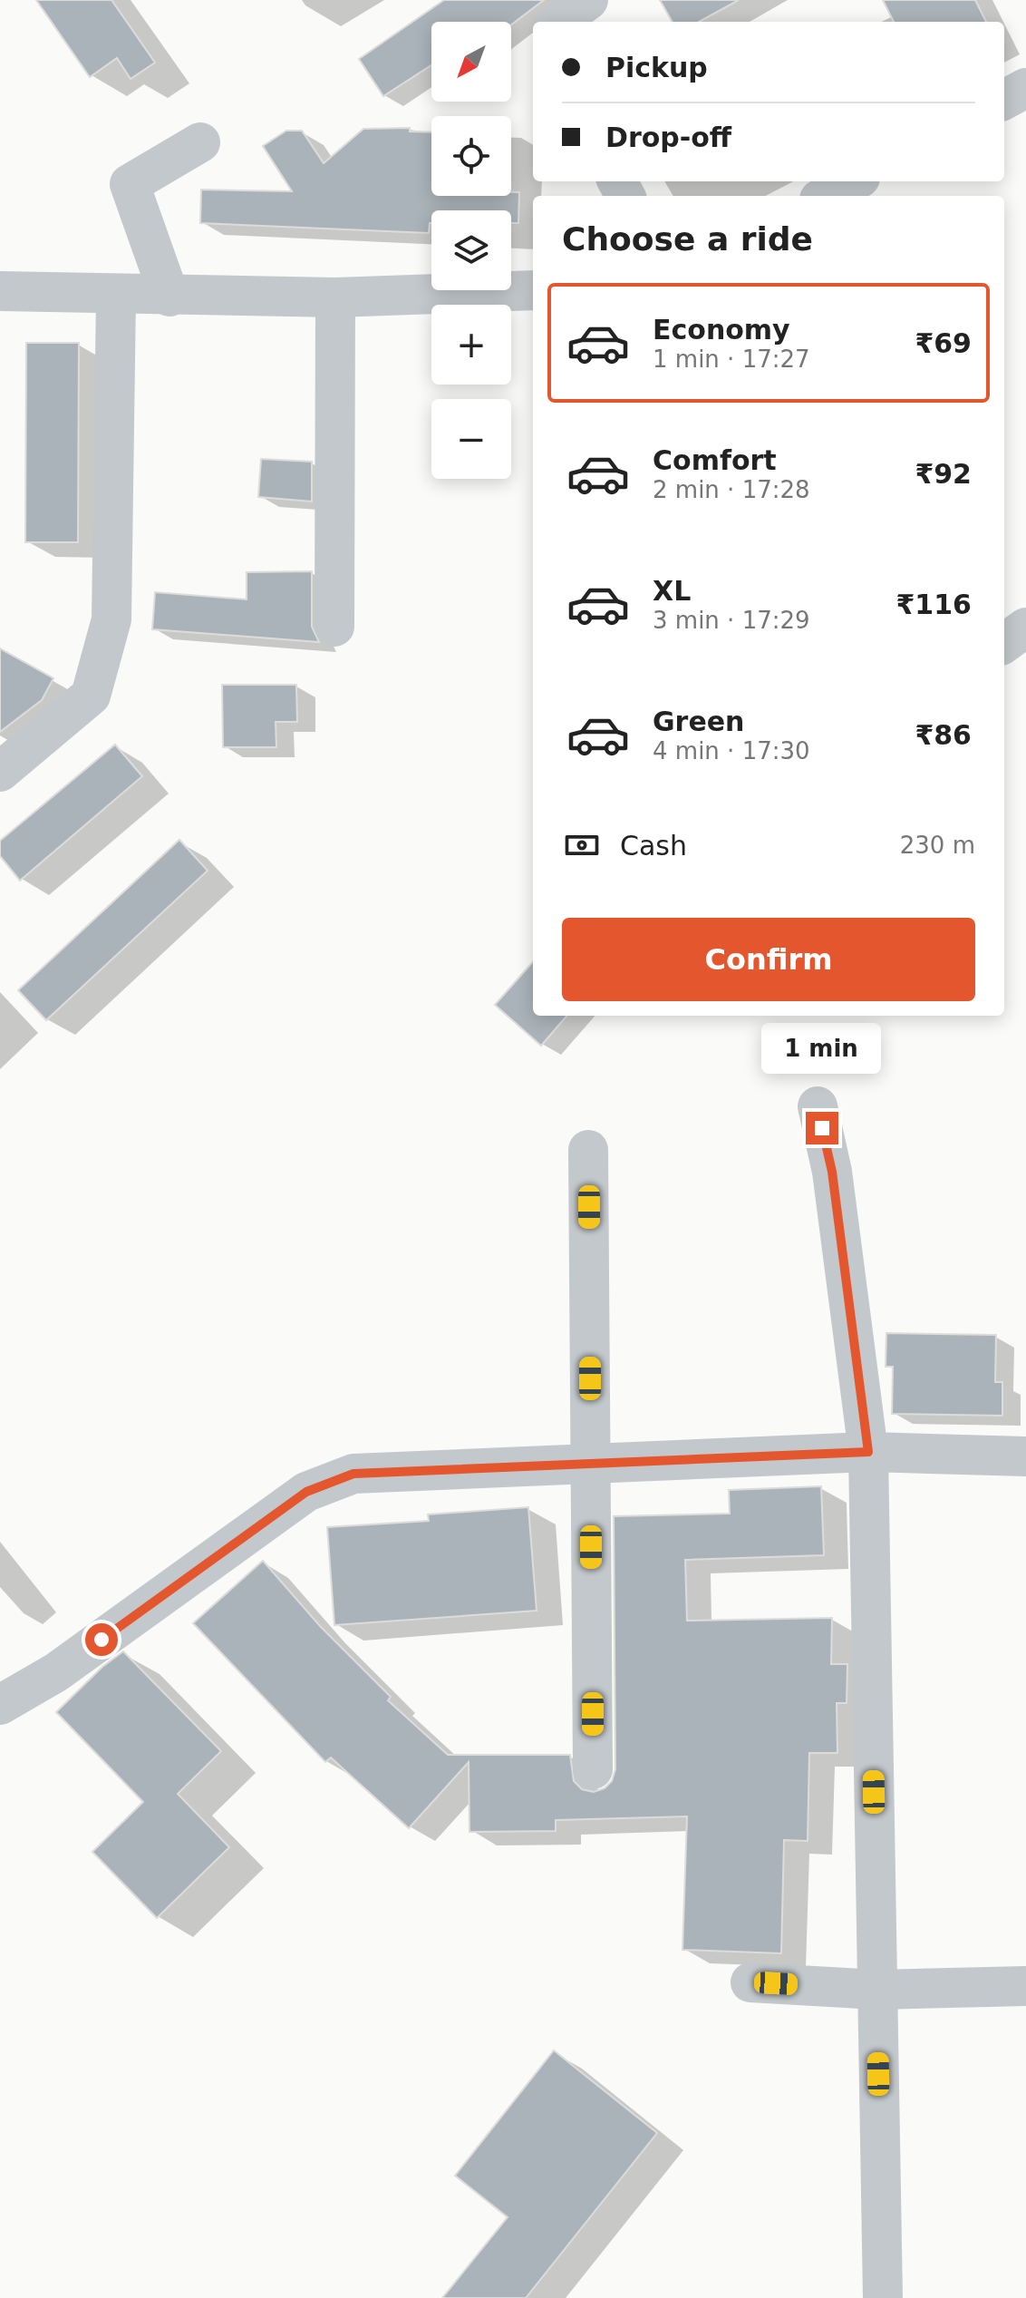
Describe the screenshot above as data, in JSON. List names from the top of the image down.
{
  "north": "bottom left",
  "page": {
    "map_buttons": ["+", "−"],
    "banner": ["Pickup", "Drop-off"],
    "heading": "Choose a ride",
    "list": [
      {
        "name": "Economy",
        "note": "1 min · 17:27",
        "value": "₹69"
      },
      {
        "name": "Comfort",
        "note": "2 min · 17:28",
        "value": "₹92"
      },
      {
        "name": "XL",
        "note": "3 min · 17:29",
        "value": "₹116"
      },
      {
        "name": "Green",
        "note": "4 min · 17:30",
        "value": "₹86"
      }
    ],
    "pay": ["Cash", "230 m"],
    "buttons": "Confirm",
    "bubble": "1 min"
  }
}
